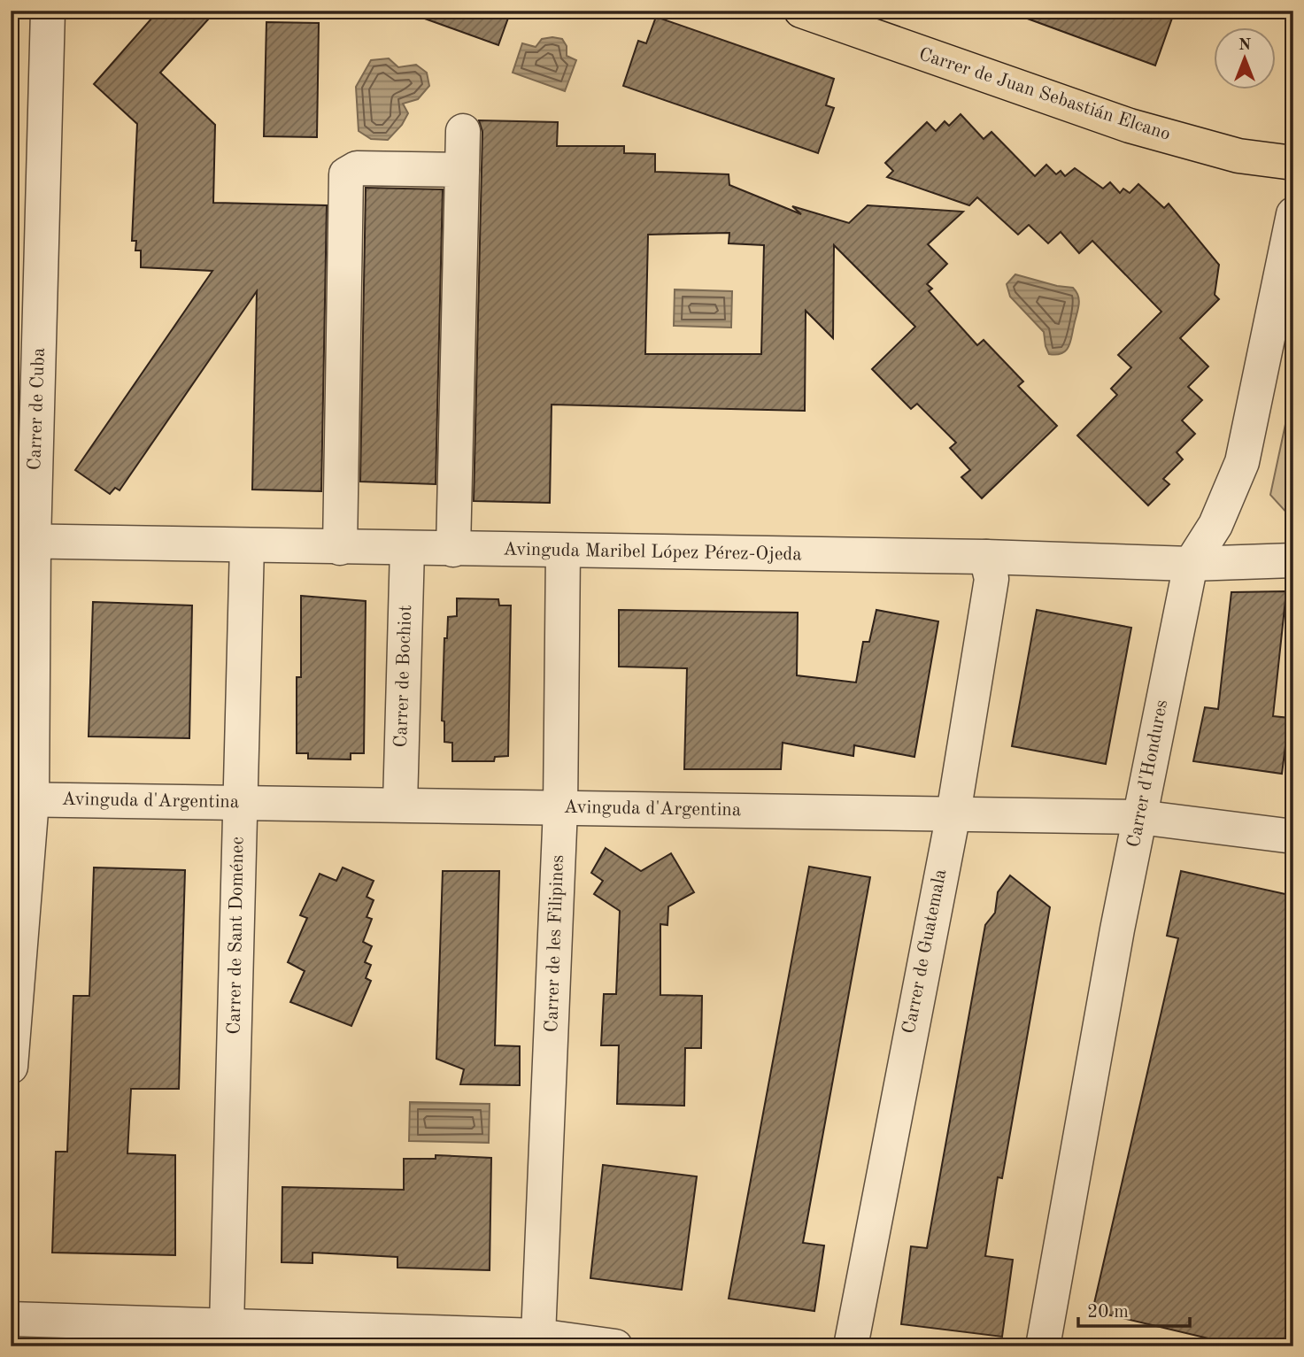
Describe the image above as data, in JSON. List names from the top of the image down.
{
  "streets": {
    "main road": ["Carrer de Juan Sebastián Elcano"],
    "street": [
      "Carrer de Cuba",
      "Avinguda Maribel López Pérez-Ojeda",
      "Carrer de Bochiot",
      "Carrer d'Hondures",
      "Avinguda d'Argentina",
      "Carrer de Sant Doménec",
      "Carrer de les Filipines",
      "Carrer de Guatemala"
    ]
  },
  "crossings": [
    ["Carrer de Cuba", "Avinguda Maribel López Pérez-Ojeda"],
    ["Carrer de Cuba", "Avinguda d'Argentina"],
    ["Avinguda Maribel López Pérez-Ojeda", "Carrer de Bochiot"],
    ["Avinguda Maribel López Pérez-Ojeda", "Carrer d'Hondures"],
    ["Avinguda Maribel López Pérez-Ojeda", "Carrer de Sant Doménec"],
    ["Avinguda Maribel López Pérez-Ojeda", "Carrer de les Filipines"],
    ["Avinguda Maribel López Pérez-Ojeda", "Carrer de Guatemala"],
    ["Carrer de Bochiot", "Avinguda d'Argentina"],
    ["Carrer d'Hondures", "Avinguda d'Argentina"],
    ["Avinguda d'Argentina", "Carrer de Sant Doménec"],
    ["Avinguda d'Argentina", "Carrer de les Filipines"],
    ["Avinguda d'Argentina", "Carrer de Guatemala"]
  ],
  "scale_bar": "20 m",
  "north": "top"
}
